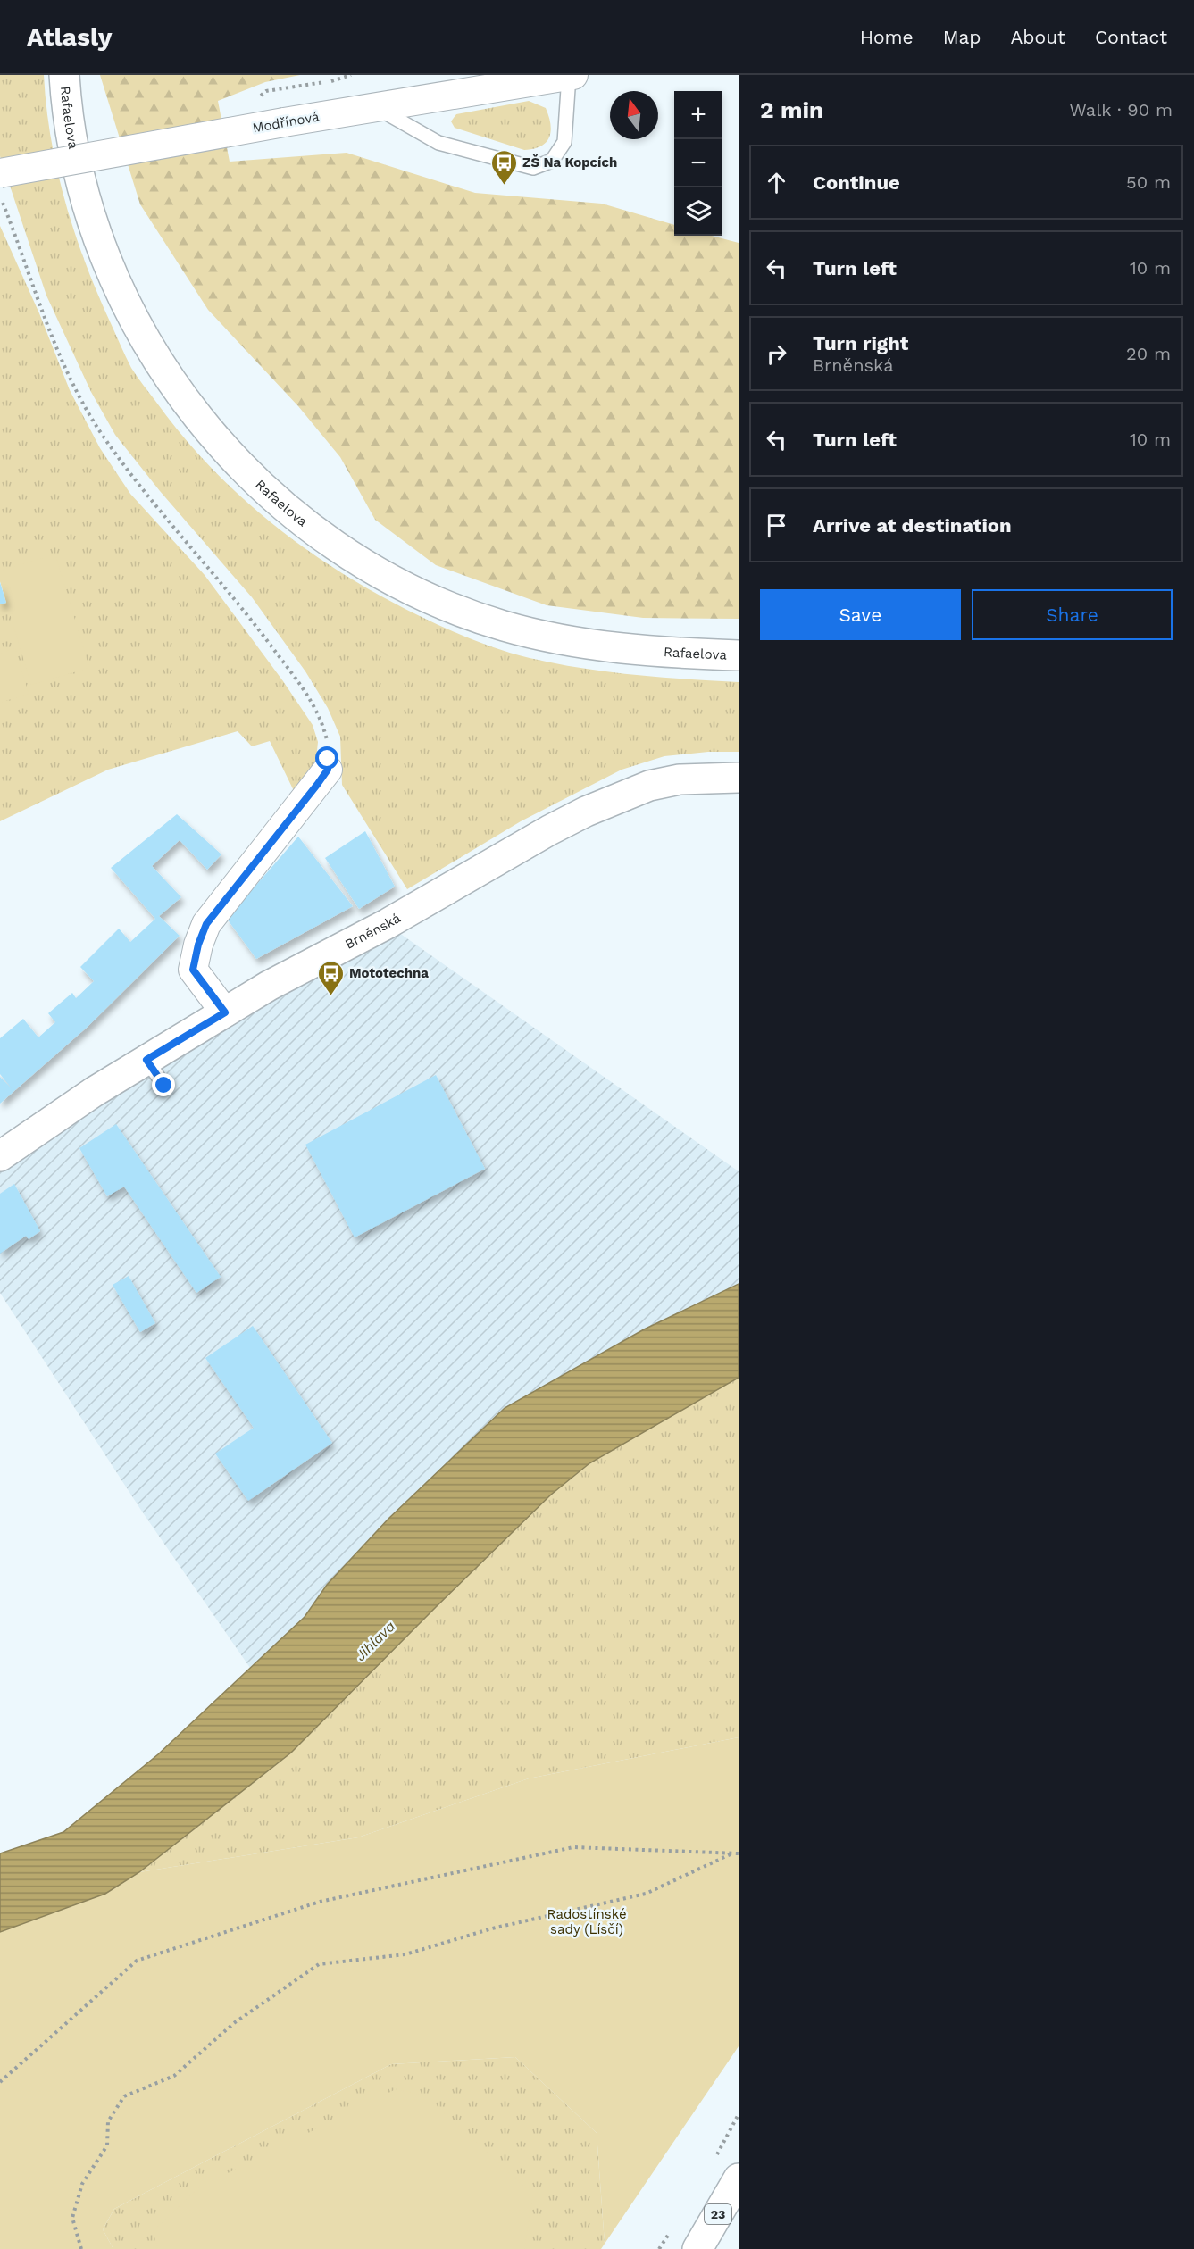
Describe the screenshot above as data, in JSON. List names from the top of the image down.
{
  "streets": {
    "main road": ["Rafaelova", "Brněnská", "23"],
    "street": ["Modřínová"]
  },
  "water": ["Jihlava"],
  "parks": ["Radostínské sady (Lísčí)"],
  "places": {
    "bus stop": ["ZŠ Na Kopcích", "Mototechna"]
  },
  "north": "top",
  "page": {
    "header": "Atlasly",
    "nav": [
      "Home",
      "Map",
      "About",
      "Contact"
    ],
    "heading": ["2 min", "Walk · 90 m"],
    "map_buttons": ["+", "−"],
    "list": [
      ["Continue", "50 m"],
      ["Turn left", "10 m"],
      ["Turn right", "Brněnská", "20 m"],
      ["Turn left", "10 m"],
      "Arrive at destination"
    ],
    "buttons": ["Save", "Share"]
  }
}
